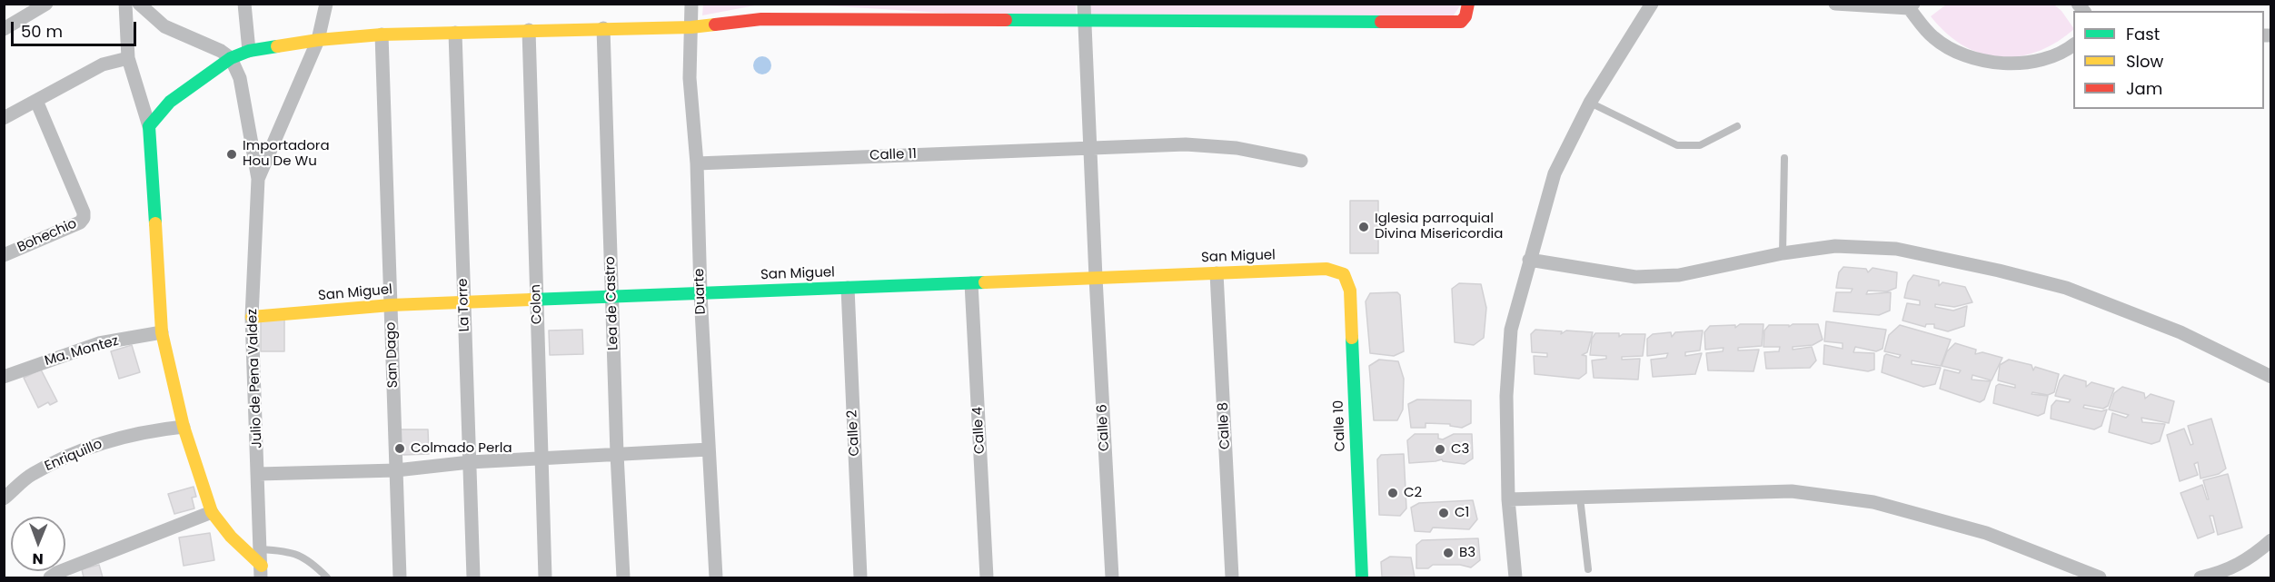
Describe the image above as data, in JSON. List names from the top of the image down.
{
  "streets": {
    "street": [
      "Calle 11",
      "Bohechio",
      "San Miguel",
      "Duarte",
      "Lea de Castro",
      "Colon",
      "La Torre",
      "Ma. Montez",
      "San Dago",
      "Julio de Pena Valdez",
      "Calle 8",
      "Calle 10",
      "Calle 6",
      "Calle 4",
      "Calle 2",
      "Enriquillo"
    ]
  },
  "crossings": [
    ["Calle 11", "Duarte"],
    ["Calle 11", "Calle 6"],
    ["San Miguel", "Duarte"],
    ["San Miguel", "Lea de Castro"],
    ["San Miguel", "Colon"],
    ["San Miguel", "La Torre"],
    ["San Miguel", "San Dago"],
    ["San Miguel", "Julio de Pena Valdez"],
    ["San Miguel", "Calle 8"],
    ["San Miguel", "Calle 10"],
    ["San Miguel", "Calle 6"],
    ["San Miguel", "Calle 4"],
    ["San Miguel", "Calle 2"]
  ],
  "places": [
    "Importadora Hou De Wu",
    "Iglesia parroquial Divina Misericordia",
    "Colmado Perla",
    "C3",
    "C2",
    "C1",
    "B3"
  ],
  "legend": ["Fast", "Slow", "Jam"],
  "scale_bar": "50 m",
  "north": "bottom"
}
